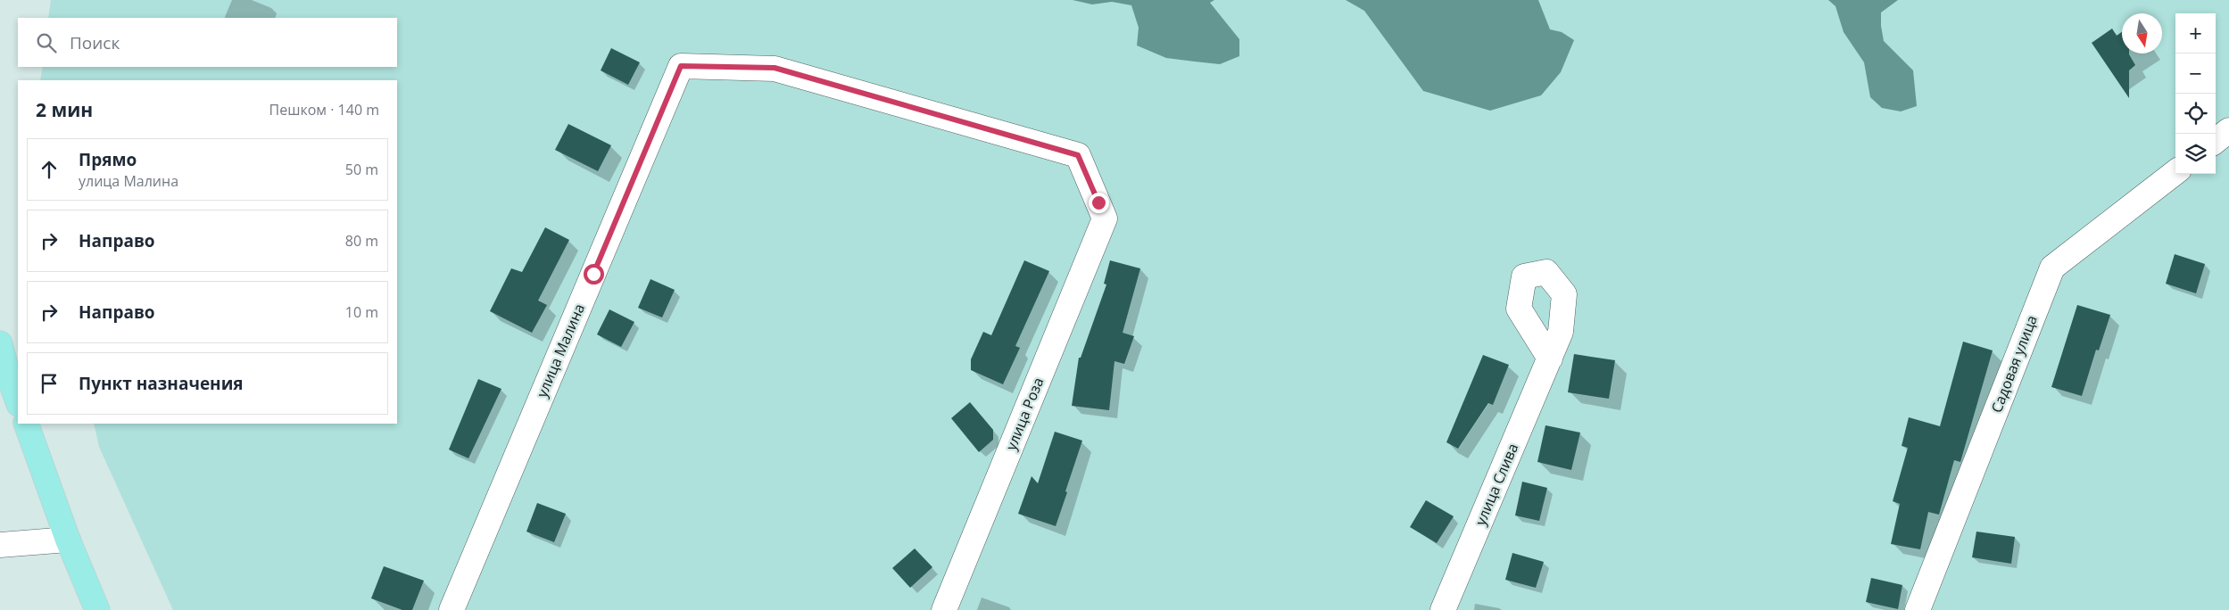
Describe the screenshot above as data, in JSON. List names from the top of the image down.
{
  "streets": {
    "lane": [
      "улица Малина",
      "Садовая улица",
      "улица Роза",
      "улица Слива"
    ]
  },
  "crossings": [
    ["улица Малина", "улица Роза"]
  ],
  "north": "bottom",
  "page": {
    "map_buttons": ["+", "−"],
    "search": "Поиск",
    "heading": ["2 мин", "Пешком · 140 m"],
    "list": [
      ["Прямо", "улица Малина", "50 m"],
      ["Направо", "80 m"],
      ["Направо", "10 m"],
      "Пункт назначения"
    ]
  }
}
